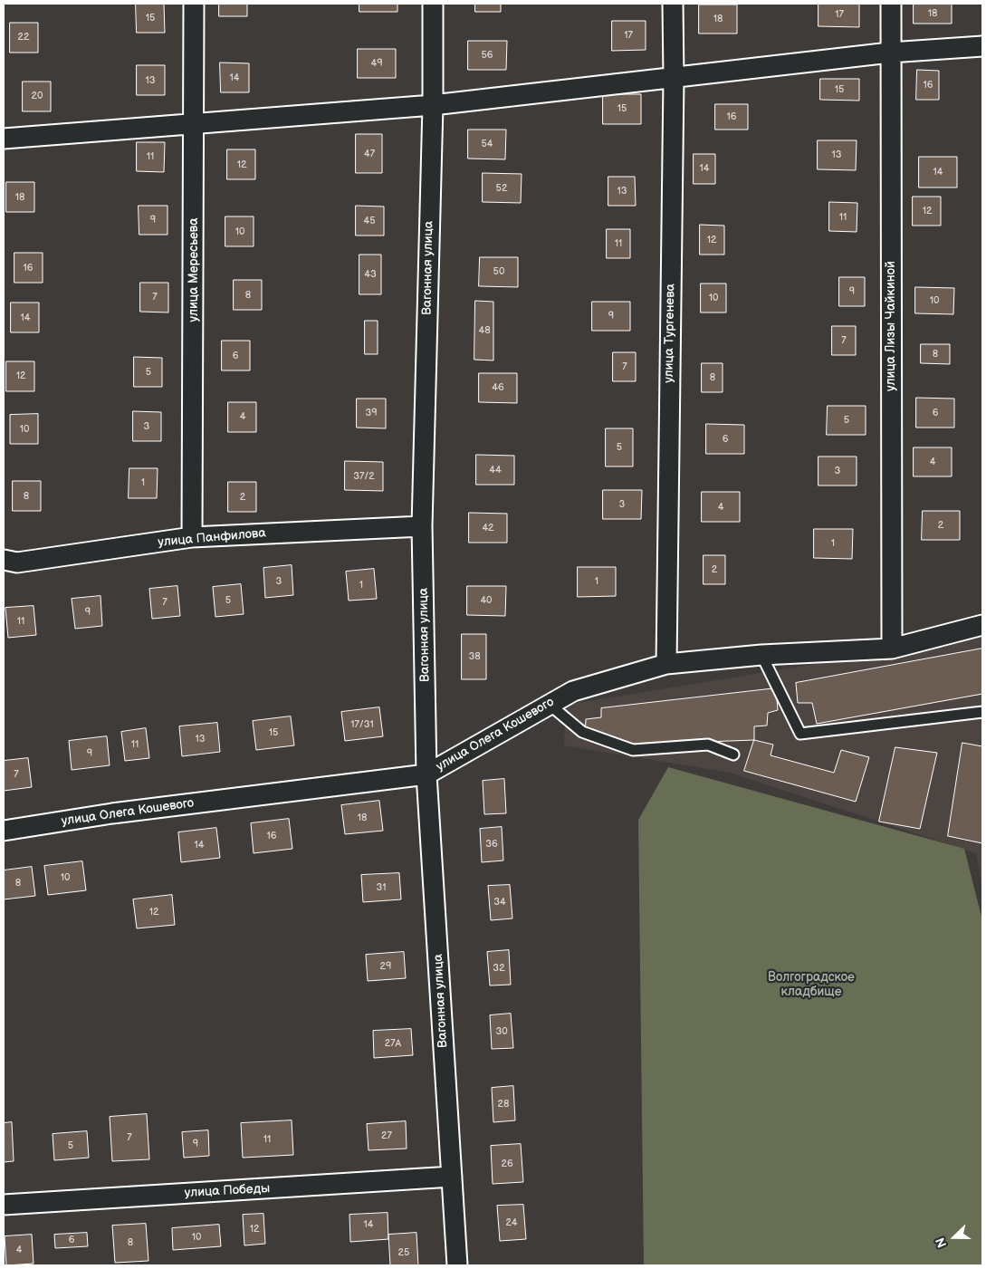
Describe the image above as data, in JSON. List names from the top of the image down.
{
  "streets": {
    "street": [
      "Вагонная улица",
      "улица Мересьева",
      "улица Лизы Чайкиной",
      "улица Тургенева",
      "улица Панфилова",
      "улица Олега Кошевого",
      "улица Победы"
    ]
  },
  "crossings": [
    ["Вагонная улица", "улица Панфилова"],
    ["Вагонная улица", "улица Олега Кошевого"],
    ["Вагонная улица", "улица Победы"],
    ["улица Мересьева", "улица Панфилова"],
    ["улица Лизы Чайкиной", "улица Олега Кошевого"],
    ["улица Тургенева", "улица Олега Кошевого"]
  ],
  "parks": ["Волгоградское кладбище"],
  "house_numbers": [
    "18",
    "17",
    "15",
    "18",
    "17",
    "22",
    "56",
    "49",
    "14",
    "13",
    "16",
    "15",
    "20",
    "15",
    "16",
    "54",
    "47",
    "13",
    "11",
    "12",
    "14",
    "14",
    "52",
    "13",
    "18",
    "12",
    "11",
    "9",
    "45",
    "10",
    "12",
    "11",
    "16",
    "50",
    "43",
    "9",
    "8",
    "7",
    "10",
    "10",
    "9",
    "14",
    "48",
    "7",
    "8",
    "6",
    "7",
    "5",
    "12",
    "8",
    "46",
    "39",
    "6",
    "4",
    "5",
    "3",
    "10",
    "6",
    "5",
    "4",
    "44",
    "3",
    "37/2",
    "1",
    "8",
    "2",
    "3",
    "4",
    "2",
    "42",
    "1",
    "2",
    "3",
    "1",
    "1",
    "5",
    "40",
    "7",
    "9",
    "11",
    "38",
    "17/31",
    "15",
    "13",
    "11",
    "9",
    "7",
    "18",
    "16",
    "36",
    "14",
    "10",
    "8",
    "31",
    "34",
    "12",
    "29",
    "32",
    "30",
    "27А",
    "28",
    "27",
    "7",
    "11",
    "9",
    "5",
    "26",
    "24",
    "14",
    "12",
    "10",
    "6",
    "8",
    "4",
    "25"
  ],
  "north": "left"
}
